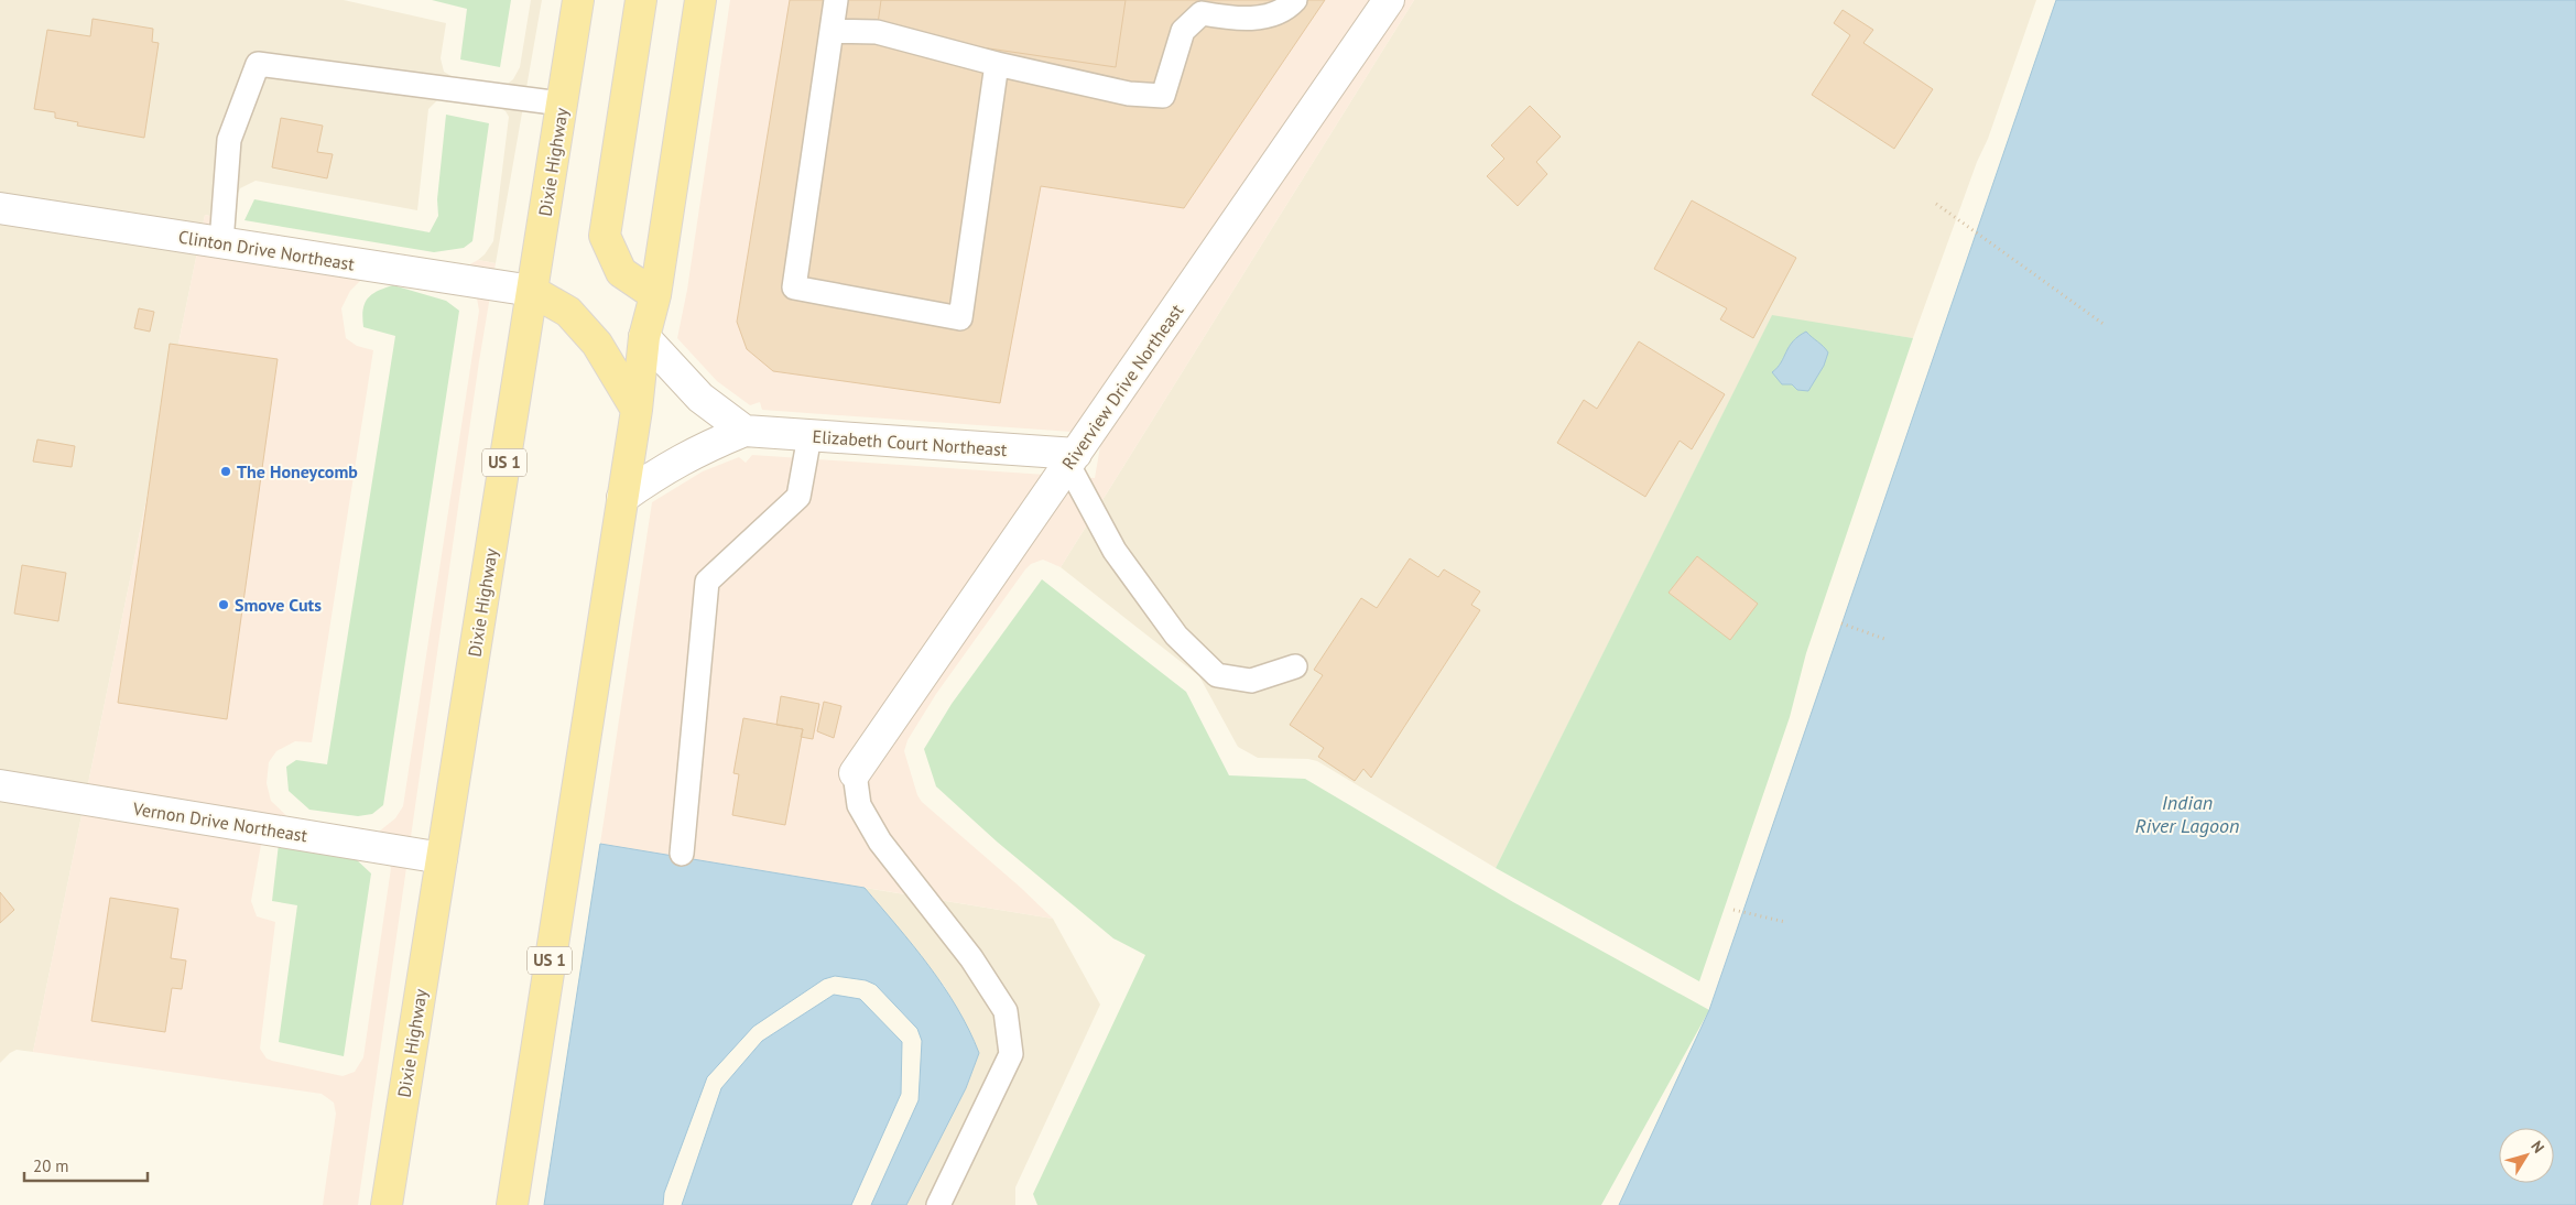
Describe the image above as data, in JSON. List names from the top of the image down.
{
  "streets": {
    "main road": ["Dixie Highway", "US 1"],
    "street": [
      "Clinton Drive Northeast",
      "Riverview Drive Northeast",
      "Elizabeth Court Northeast",
      "Vernon Drive Northeast"
    ]
  },
  "crossings": [
    ["Dixie Highway", "Clinton Drive Northeast"],
    ["Dixie Highway", "Vernon Drive Northeast"],
    ["Riverview Drive Northeast", "Elizabeth Court Northeast"],
    ["Elizabeth Court Northeast", "US 1"]
  ],
  "water": ["Indian River Lagoon"],
  "places": ["The Honeycomb", "Smove Cuts"],
  "scale_bar": "20 m",
  "north": "top right"
}
